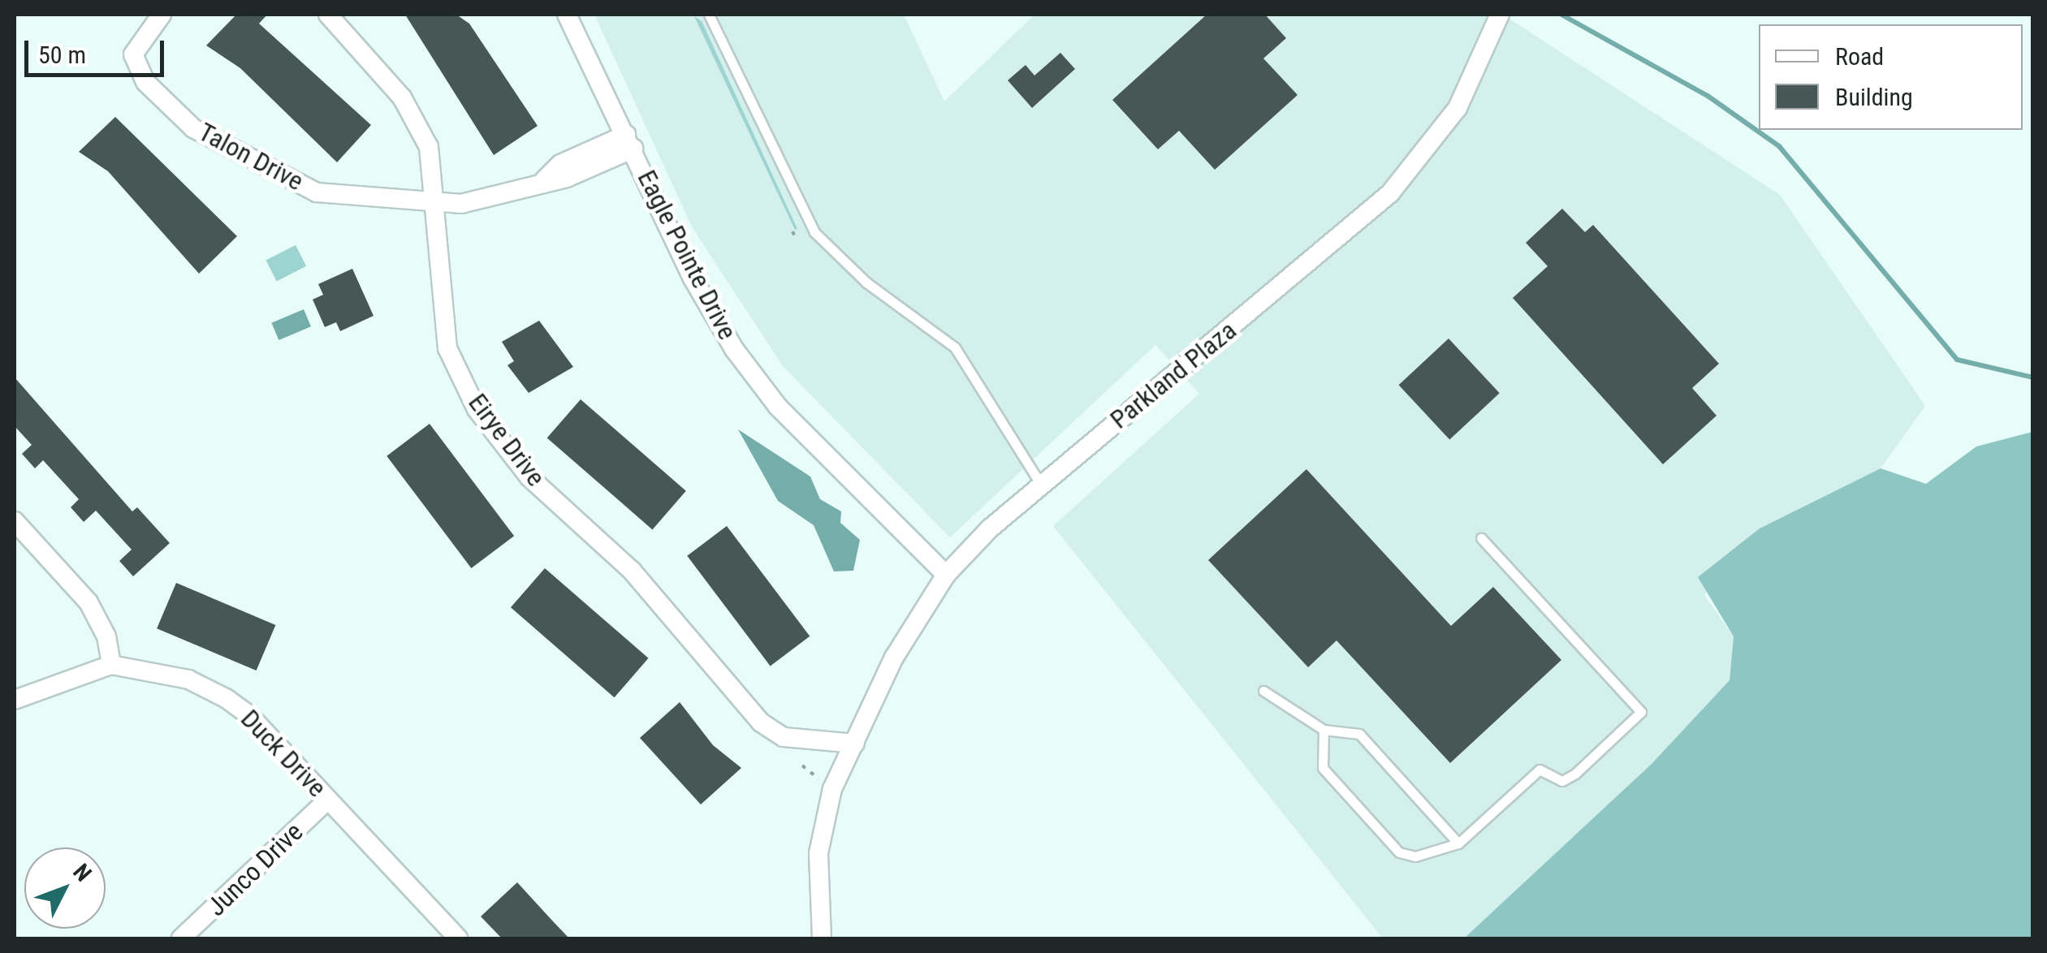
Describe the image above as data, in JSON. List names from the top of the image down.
{
  "streets": {
    "street": [
      "Talon Drive",
      "Eagle Pointe Drive",
      "Parkland Plaza",
      "Eirye Drive",
      "Duck Drive",
      "Junco Drive"
    ]
  },
  "crossings": [
    ["Talon Drive", "Eagle Pointe Drive"],
    ["Talon Drive", "Eirye Drive"],
    ["Eagle Pointe Drive", "Parkland Plaza"],
    ["Parkland Plaza", "Eirye Drive"],
    ["Duck Drive", "Junco Drive"]
  ],
  "legend": ["Road", "Building"],
  "scale_bar": "50 m",
  "north": "top right"
}
